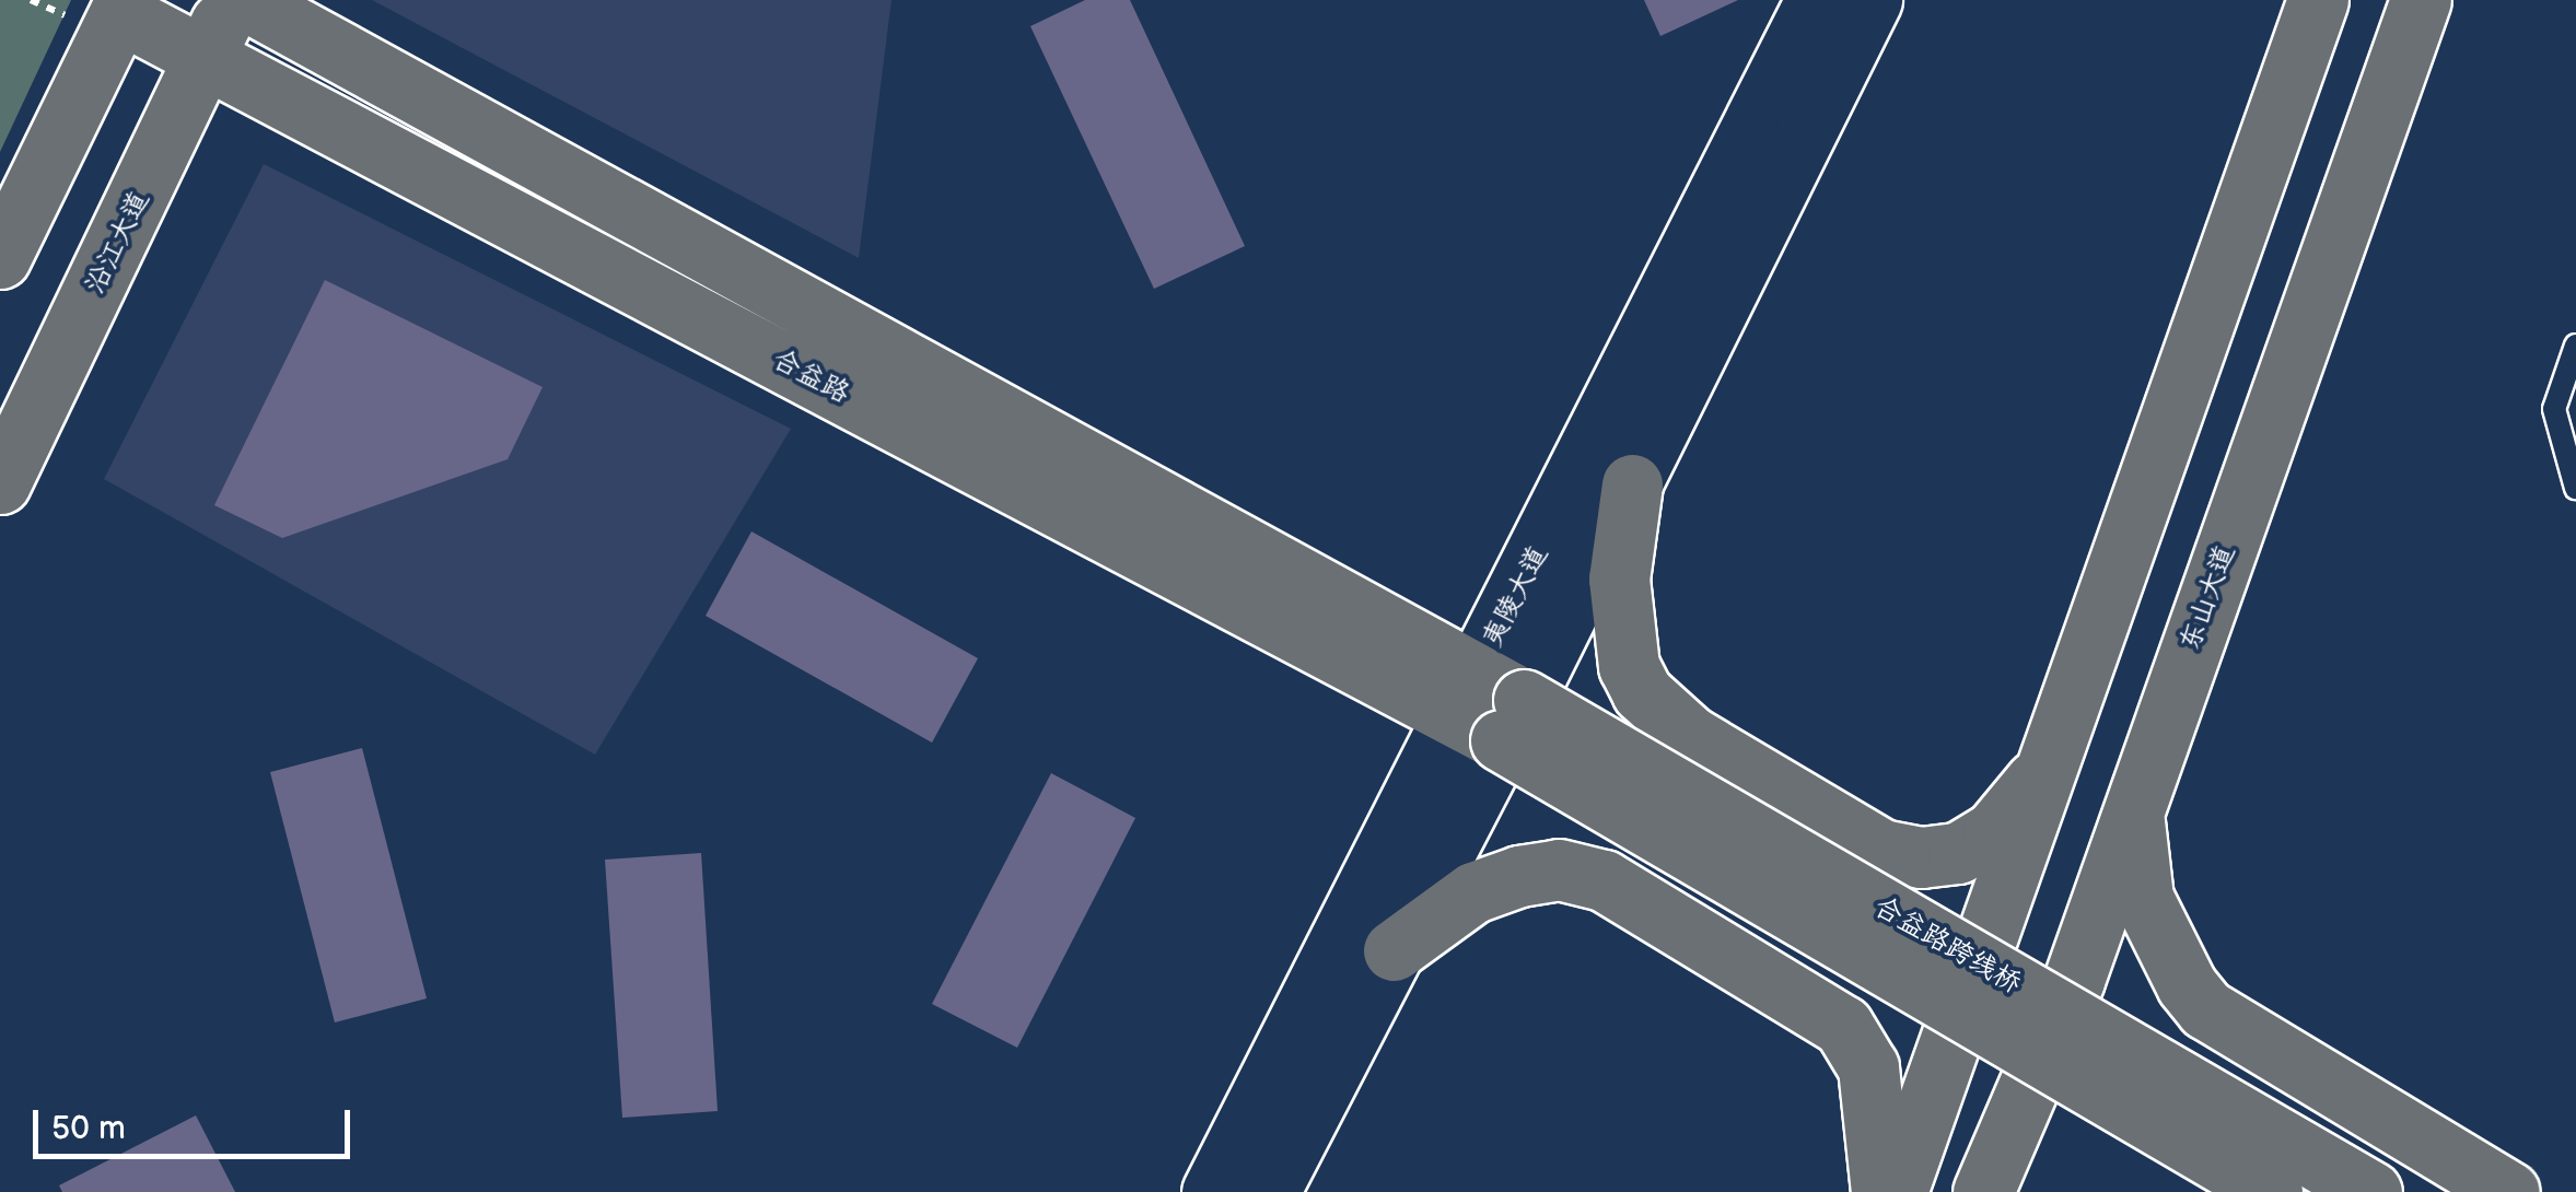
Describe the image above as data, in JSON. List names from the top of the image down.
{
  "streets": {
    "main road": [
      "沿江大道",
      "合益路",
      "夷陵大道",
      "东山大道",
      "合益路跨线桥"
    ]
  },
  "crossings": [
    ["沿江大道", "合益路"],
    ["合益路", "夷陵大道"],
    ["合益路", "合益路跨线桥"],
    ["夷陵大道", "合益路跨线桥"]
  ],
  "scale_bar": "50 m"
}
